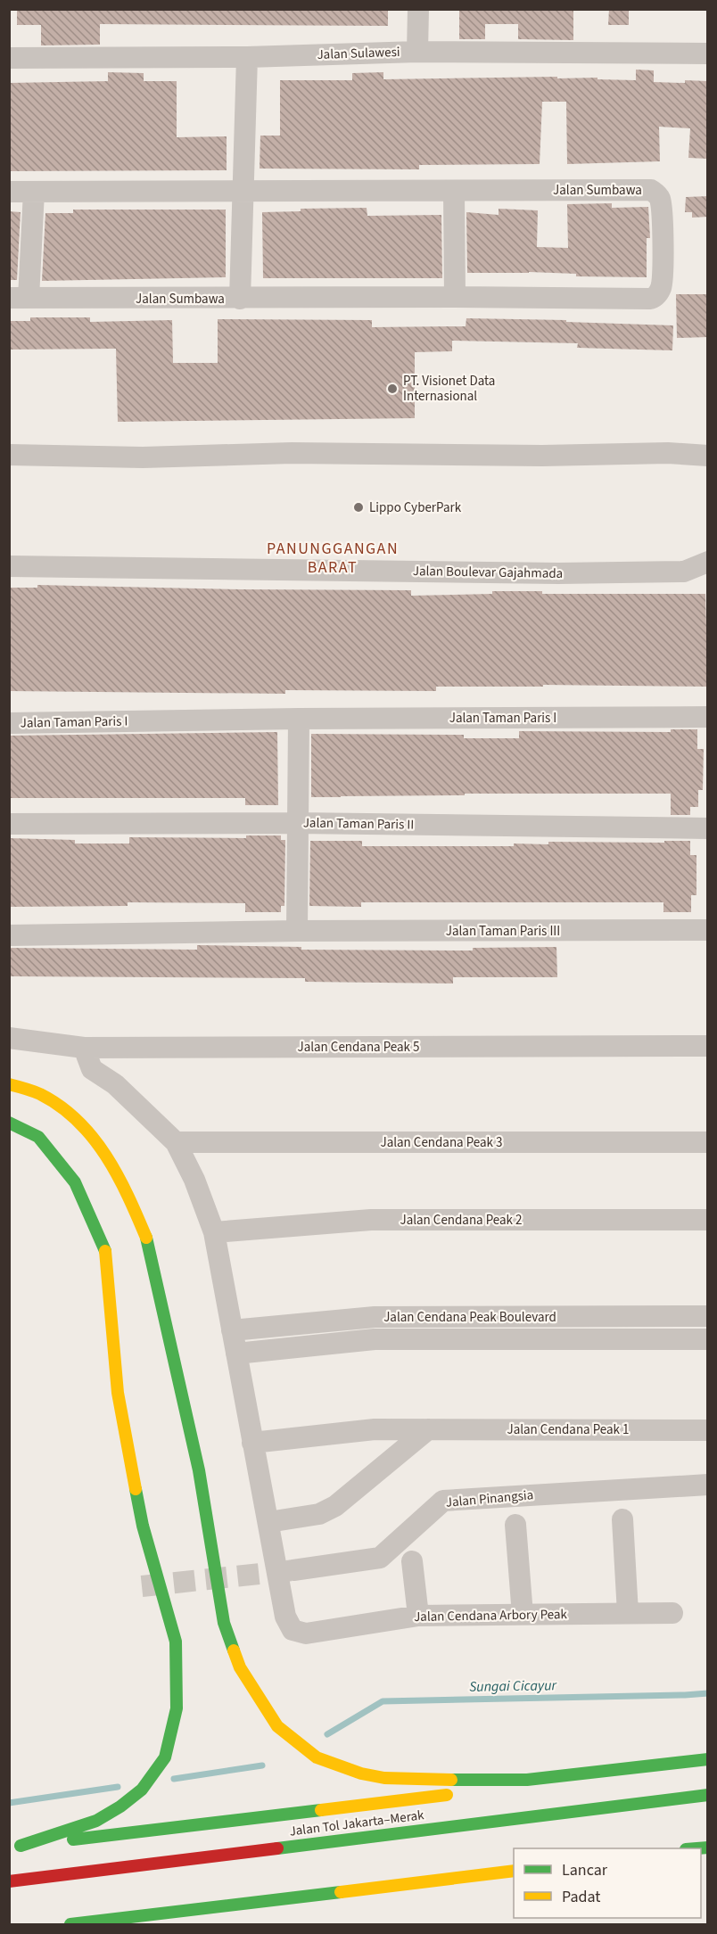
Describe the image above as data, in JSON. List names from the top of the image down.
{
  "streets": {
    "main road": ["Jalan Tol Jakarta–Merak"],
    "street": [
      "Jalan Sulawesi",
      "Jalan Sumbawa",
      "Jalan Boulevar Gajahmada",
      "Jalan Taman Paris I",
      "Jalan Taman Paris II",
      "Jalan Taman Paris III",
      "Jalan Cendana Peak 5",
      "Jalan Cendana Peak 3",
      "Jalan Cendana Peak 2",
      "Jalan Cendana Peak Boulevard",
      "Jalan Cendana Peak 1",
      "Jalan Pinangsia",
      "Jalan Cendana Arbory Peak"
    ]
  },
  "crossings": [
    ["Jalan Cendana Peak 5", "Jalan Cendana Arbory Peak"],
    ["Jalan Cendana Peak 3", "Jalan Cendana Arbory Peak"],
    ["Jalan Cendana Peak 2", "Jalan Cendana Arbory Peak"],
    ["Jalan Cendana Peak Boulevard", "Jalan Cendana Arbory Peak"],
    ["Jalan Cendana Peak 1", "Jalan Cendana Arbory Peak"]
  ],
  "districts": ["PANUNGGANGAN BARAT"],
  "water": ["Sungai Cicayur"],
  "places": ["PT. Visionet Data Internasional", "Lippo CyberPark"],
  "legend": ["Lancar", "Padat"]
}
